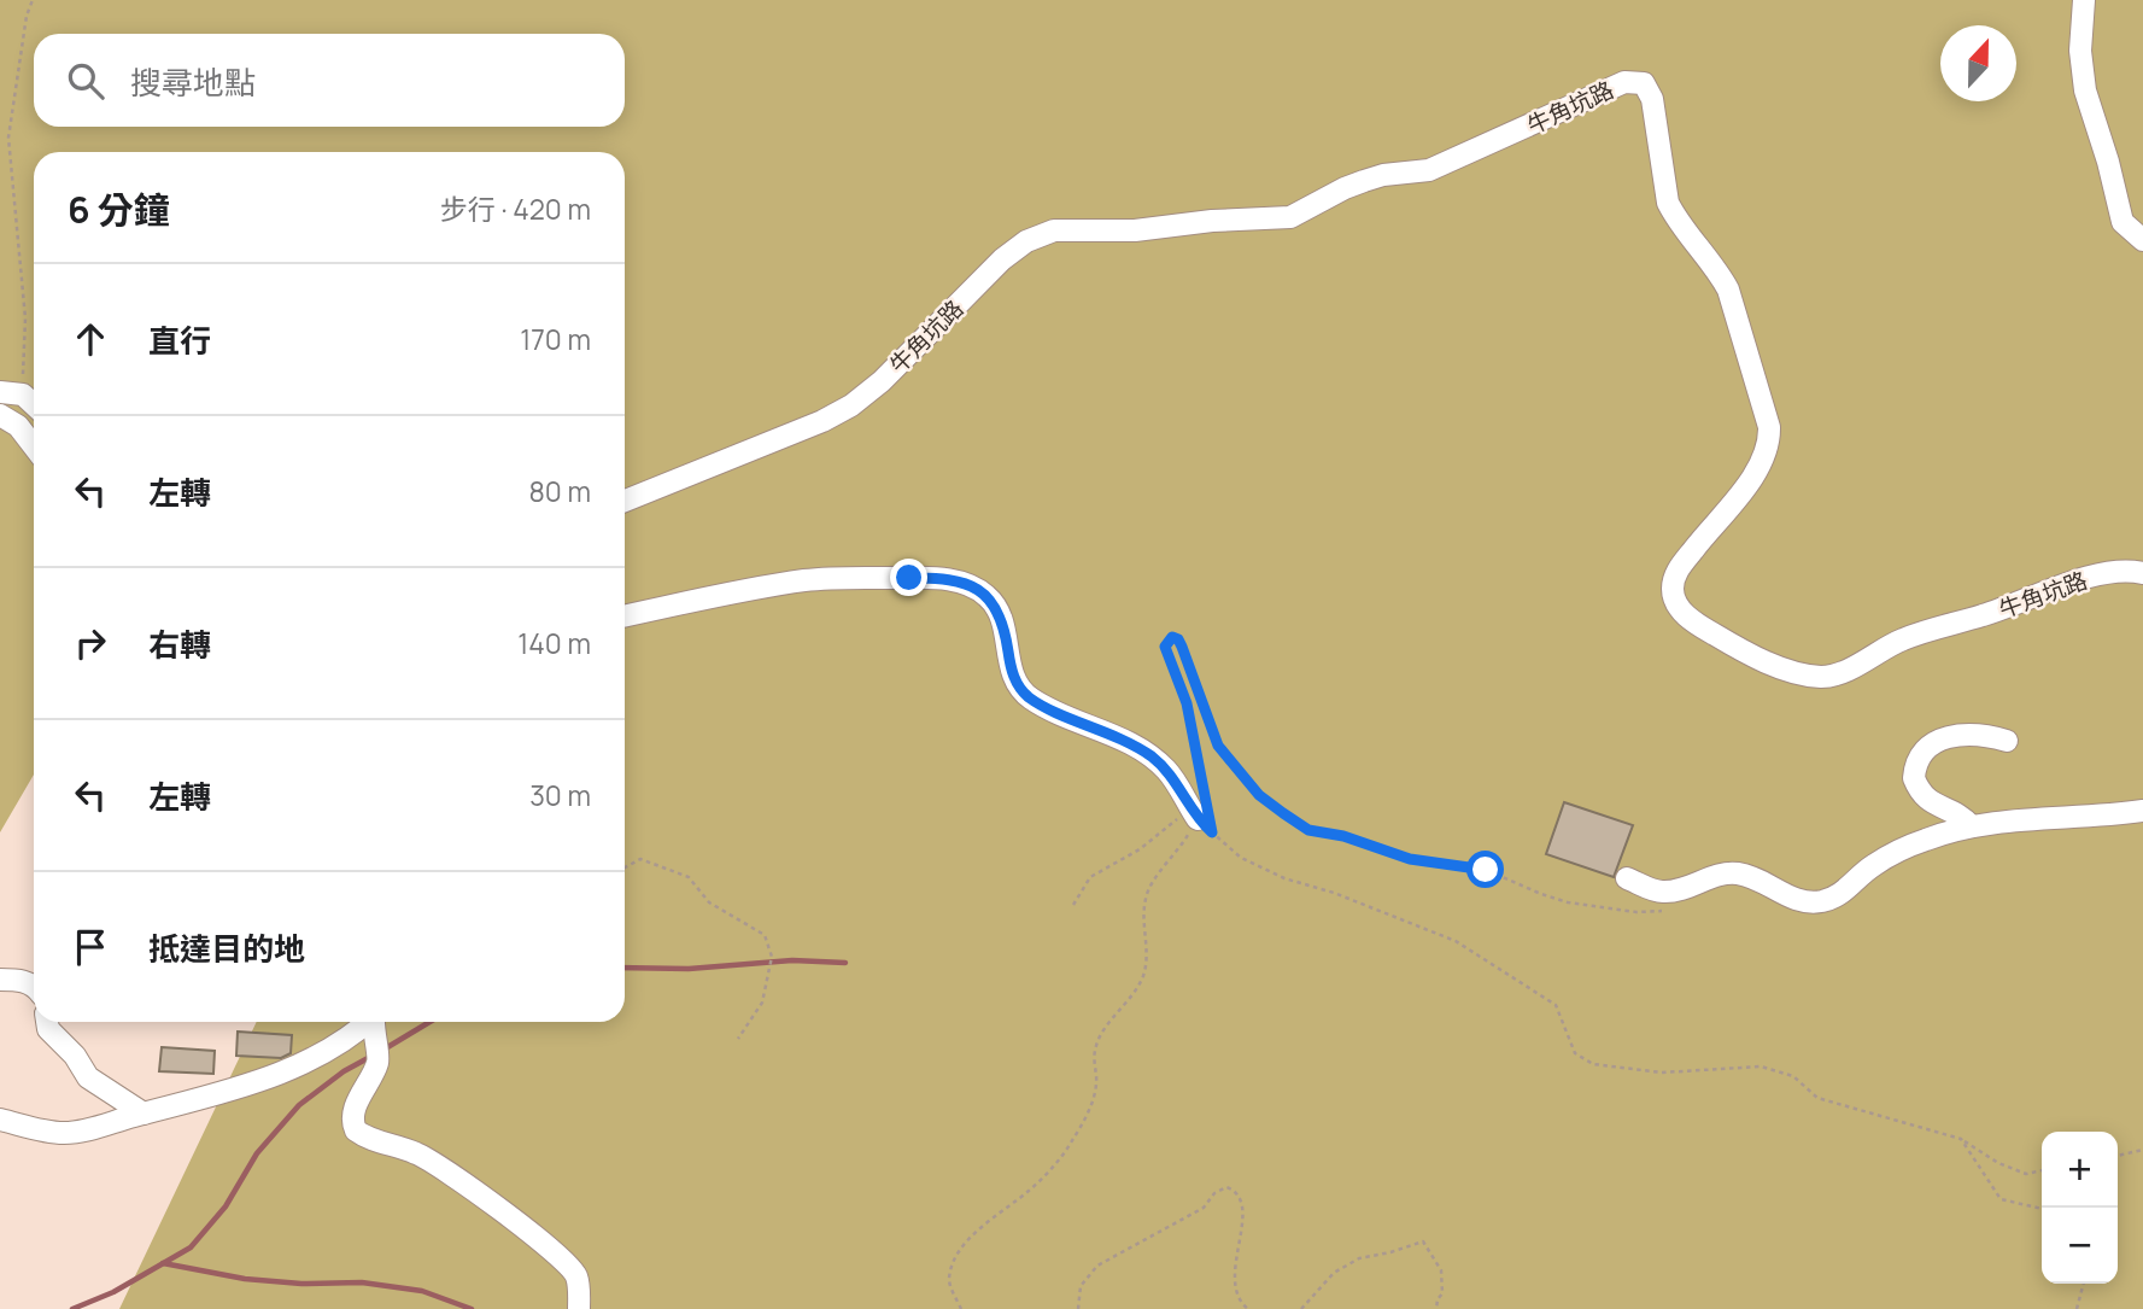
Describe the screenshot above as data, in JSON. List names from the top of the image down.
{
  "streets": {
    "street": ["牛角坑路"]
  },
  "north": "top",
  "page": {
    "search": "搜尋地點",
    "heading": ["6 分鐘", "步行 · 420 m"],
    "list": [
      ["直行", "170 m"],
      ["左轉", "80 m"],
      ["右轉", "140 m"],
      ["左轉", "30 m"],
      "抵達目的地"
    ],
    "map_buttons": ["+", "−"]
  }
}
